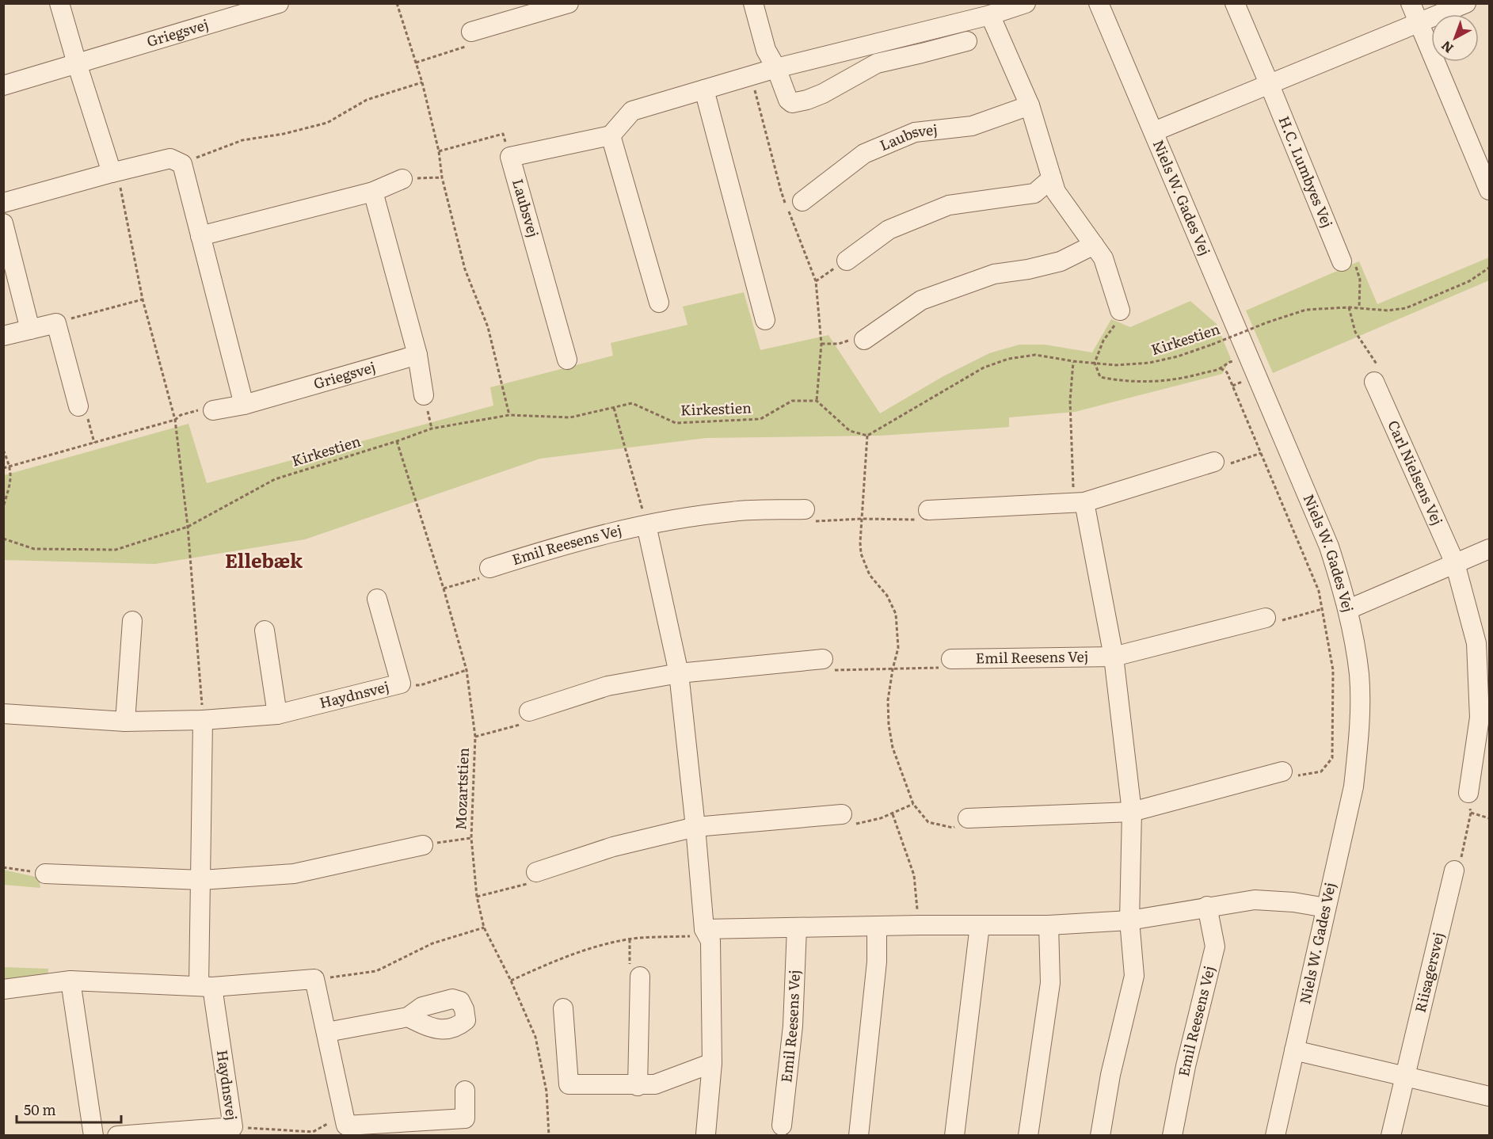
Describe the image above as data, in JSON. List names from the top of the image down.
{
  "streets": {
    "street": [
      "Griegsvej",
      "Laubsvej",
      "H.C. Lumbyes Vej",
      "Niels W. Gades Vej",
      "Carl Nielsens Vej",
      "Emil Reesens Vej",
      "Haydnsvej",
      "Riisagersvej"
    ],
    "path": ["Kirkestien", "Mozartstien"]
  },
  "crossings": [
    ["Kirkestien", "Mozartstien"]
  ],
  "districts": ["Ellebæk"],
  "scale_bar": "50 m",
  "north": "bottom left"
}
